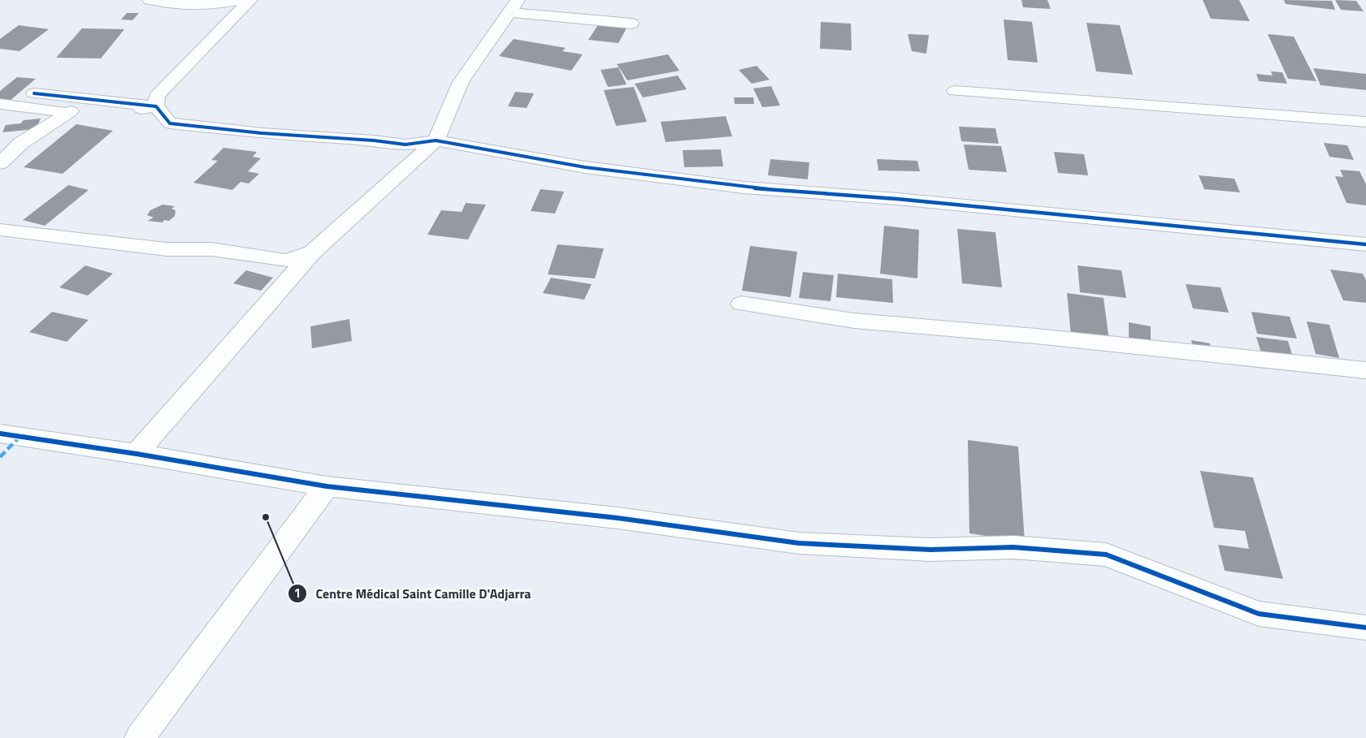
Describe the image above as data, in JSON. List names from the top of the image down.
{
  "places": ["Centre Médical Saint Camille D'Adjarra"]
}
